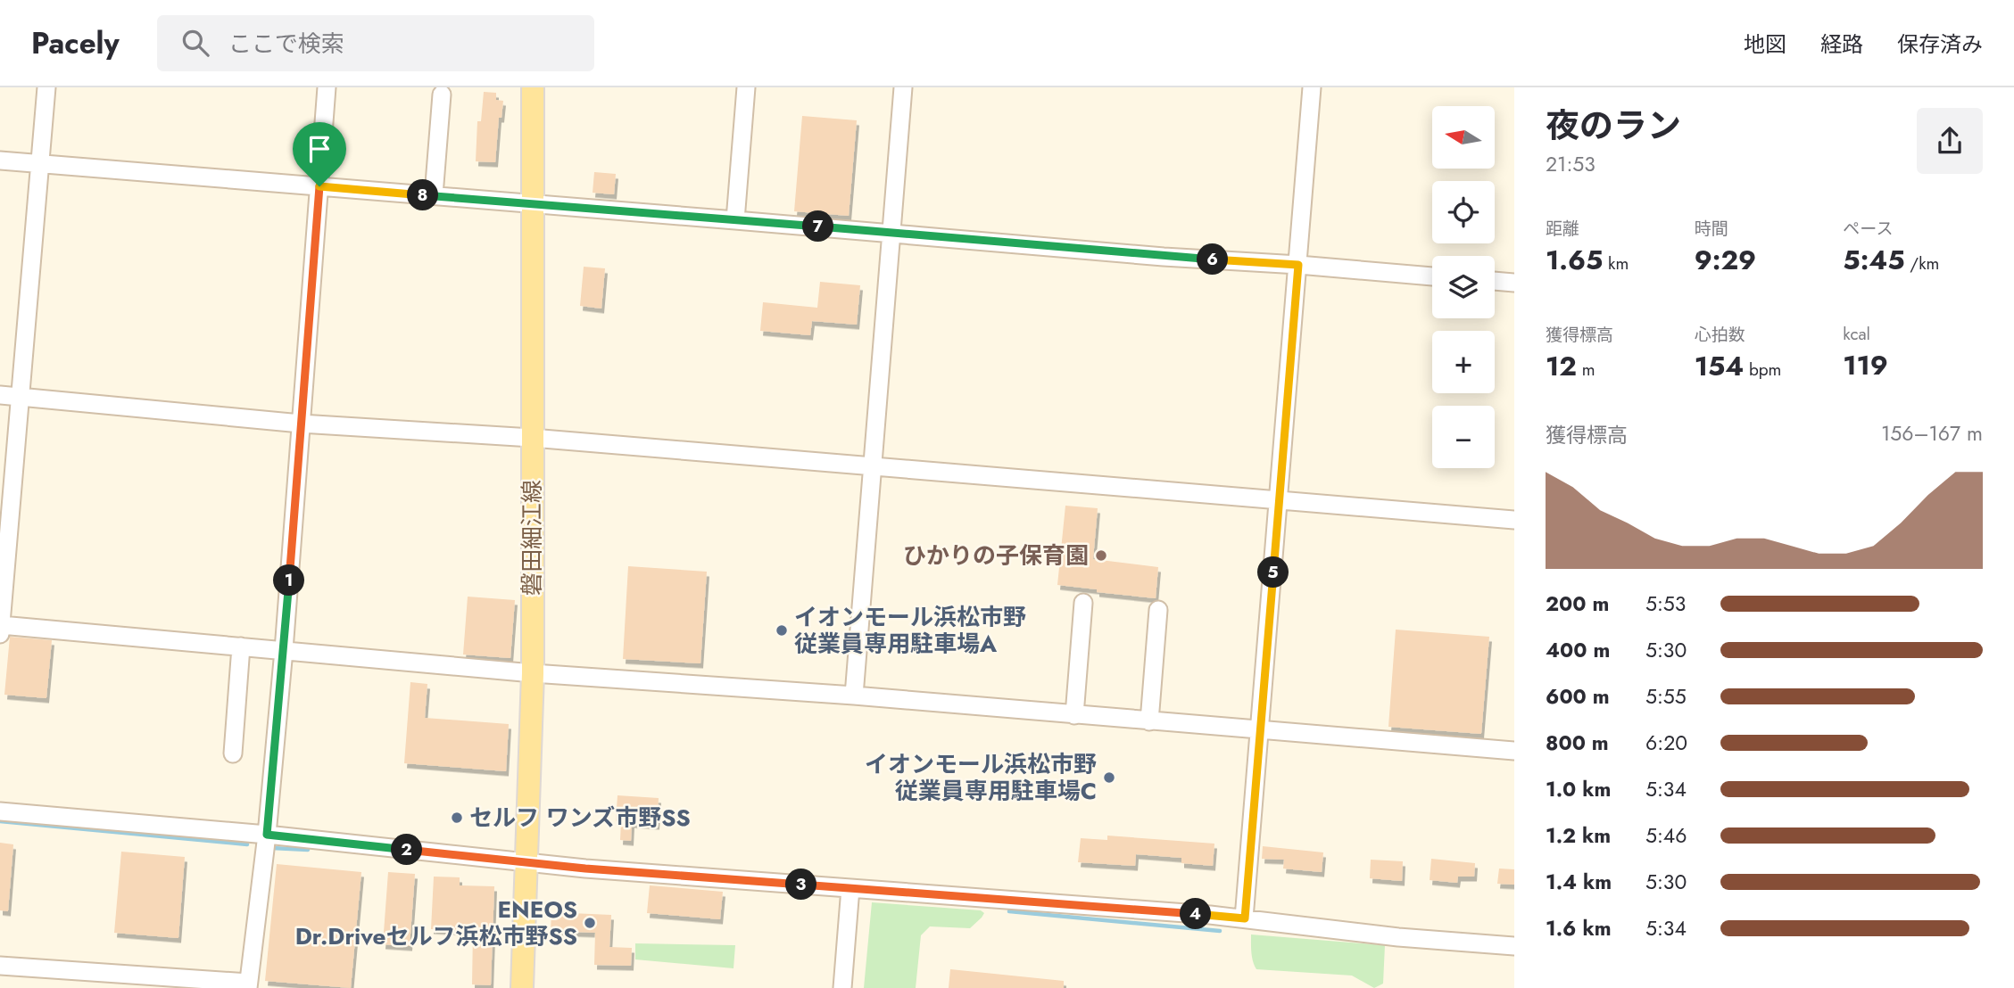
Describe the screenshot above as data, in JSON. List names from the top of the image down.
{
  "streets": {
    "main road": ["磐田細江線"]
  },
  "places": [
    "ひかりの子保育園",
    "イオンモール浜松市野 従業員専用駐車場A",
    "イオンモール浜松市野 従業員専用駐車場C",
    "セルフ ワンズ市野SS",
    "ENEOS Dr.Driveセルフ浜松市野SS"
  ],
  "north": "left",
  "page": {
    "header": "Pacely",
    "search": "ここで検索",
    "nav": ["地図", "経路", "保存済み"],
    "heading": ["夜のラン", "21:53"],
    "map_buttons": ["+", "−"],
    "pins": [
      "8",
      "7",
      "6",
      "5",
      "1",
      "2",
      "3",
      "4"
    ],
    "stats": [
      ["距離", "1.65 km"],
      ["時間", "9:29"],
      ["ペース", "5:45 /km"],
      ["獲得標高", "12 m"],
      ["心拍数", "154 bpm"],
      ["kcal", "119"]
    ],
    "chart": ["獲得標高", "156–167 m"],
    "list": [
      {
        "name": "200 m",
        "note": "5:53"
      },
      {
        "name": "400 m",
        "note": "5:30"
      },
      {
        "name": "600 m",
        "note": "5:55"
      },
      {
        "name": "800 m",
        "note": "6:20"
      },
      {
        "name": "1.0 km",
        "note": "5:34"
      },
      {
        "name": "1.2 km",
        "note": "5:46"
      },
      {
        "name": "1.4 km",
        "note": "5:30"
      },
      {
        "name": "1.6 km",
        "note": "5:34"
      }
    ]
  }
}
